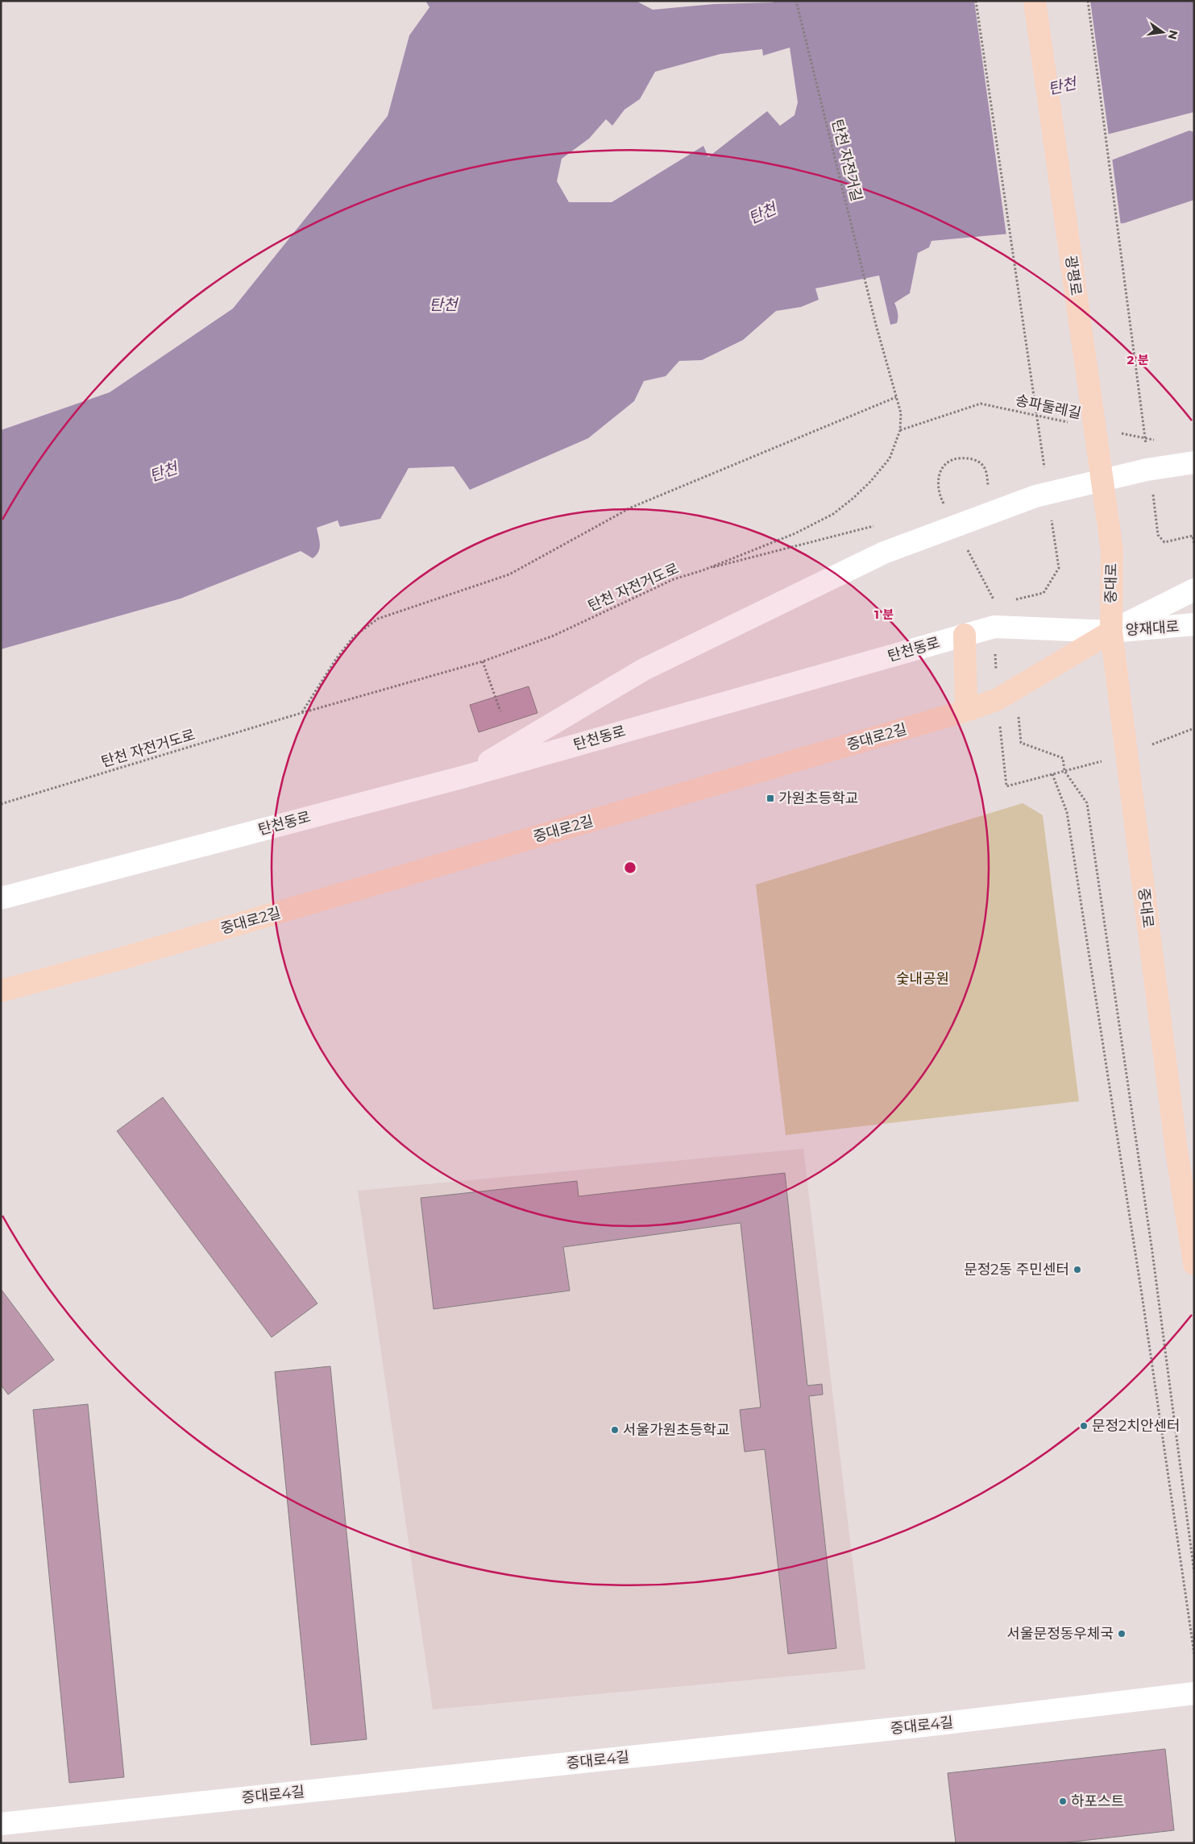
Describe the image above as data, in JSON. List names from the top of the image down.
{
  "streets": {
    "main road": ["광평로", "중대로", "중대로2길"],
    "street": ["양재대로", "탄천동로", "중대로4길"],
    "path": ["탄천 자전거길", "송파둘레길", "탄천 자전거도로"]
  },
  "crossings": [
    ["탄천 자전거길", "탄천 자전거도로"],
    ["광평로", "중대로"],
    ["송파둘레길", "탄천 자전거도로"],
    ["중대로", "양재대로"],
    ["중대로", "탄천동로"],
    ["중대로", "중대로2길"],
    ["양재대로", "탄천동로"],
    ["양재대로", "중대로2길"],
    ["탄천동로", "중대로2길"]
  ],
  "water": ["탄천"],
  "parks": ["숯내공원"],
  "places": {
    "transit": ["가원초등학교"],
    "other": [
      "문정2동 주민센터",
      "문정2치안센터",
      "서울가원초등학교",
      "서울문정동우체국",
      "하포스트"
    ]
  },
  "north": "right",
  "rings": ["2 분", "1 분"]
}
